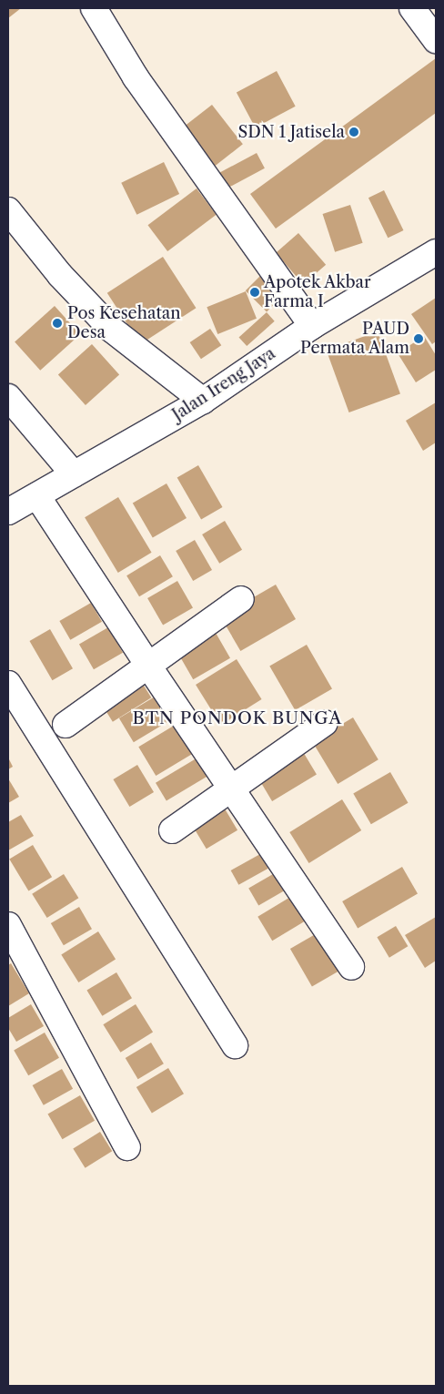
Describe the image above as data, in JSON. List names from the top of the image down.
{
  "streets": {
    "street": ["Jalan Ireng Jaya"]
  },
  "districts": ["BTN PONDOK BUNGA"],
  "places": [
    "SDN 1 Jatisela",
    "Apotek Akbar Farma I",
    "Pos Kesehatan Desa",
    "PAUD Permata Alam"
  ]
}
